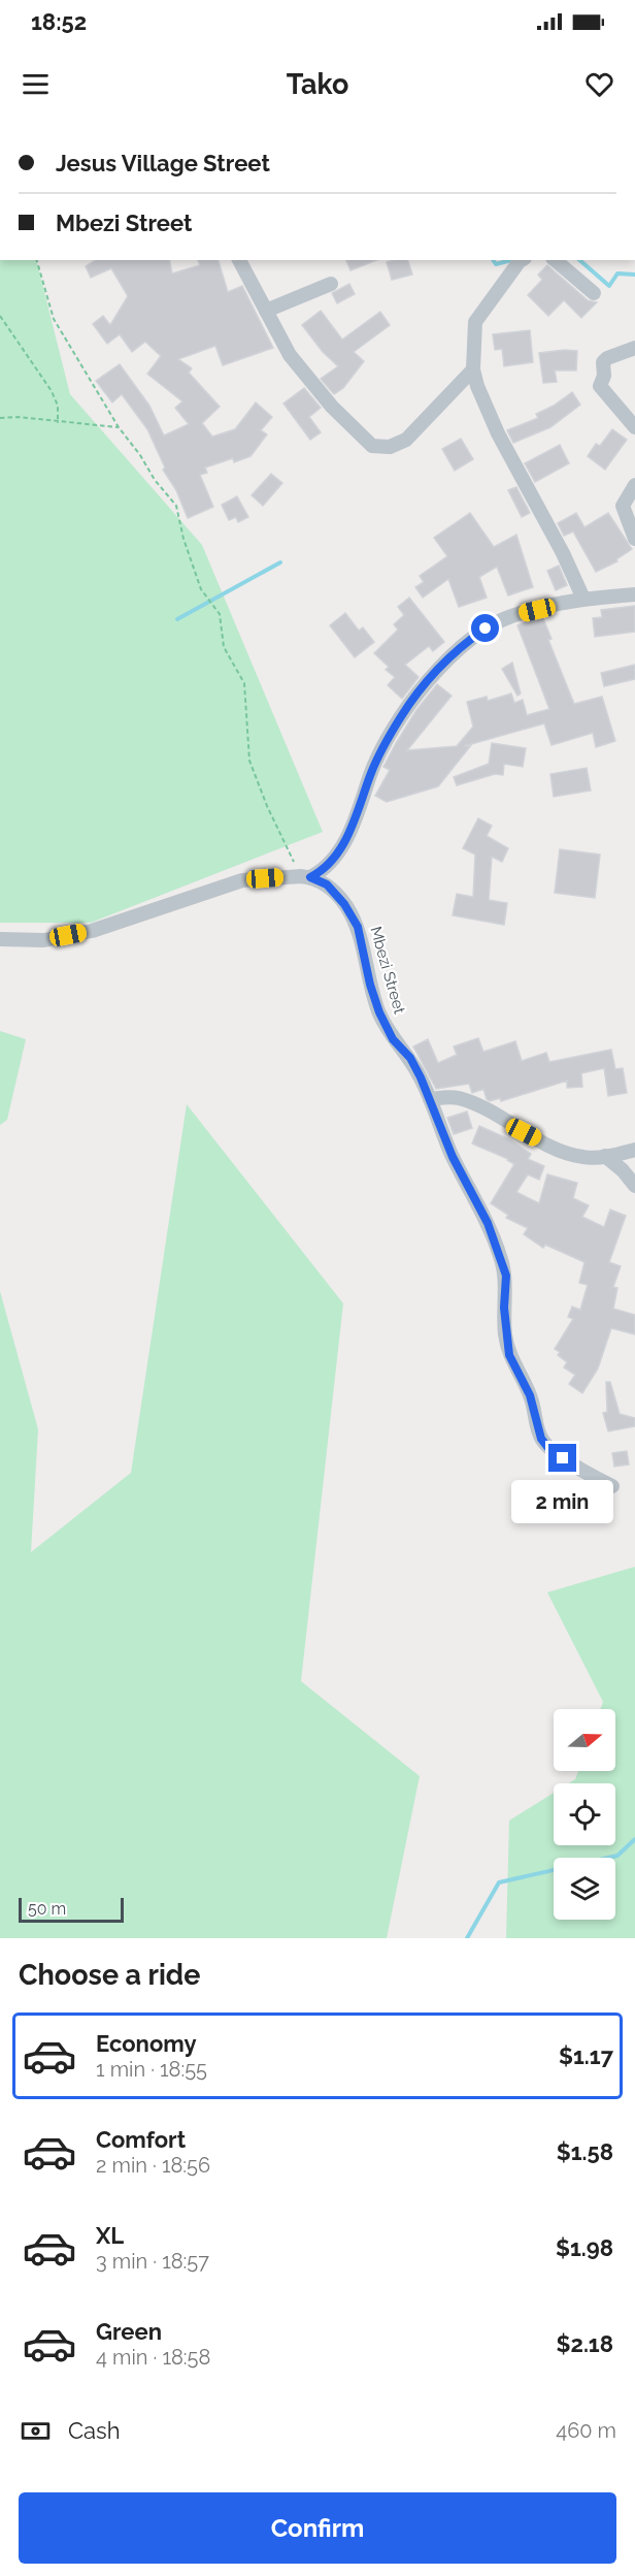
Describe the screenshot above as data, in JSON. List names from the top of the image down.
{
  "streets": {
    "street": ["Mbezi Street"]
  },
  "scale_bar": "50 m",
  "north": "right",
  "page": {
    "status": "18:52",
    "header": "Tako",
    "banner": ["Jesus Village Street", "Mbezi Street"],
    "bubble": "2 min",
    "scale": "50 m",
    "heading": "Choose a ride",
    "list": [
      {
        "name": "Economy",
        "note": "1 min · 18:55",
        "value": "$1.17"
      },
      {
        "name": "Comfort",
        "note": "2 min · 18:56",
        "value": "$1.58"
      },
      {
        "name": "XL",
        "note": "3 min · 18:57",
        "value": "$1.98"
      },
      {
        "name": "Green",
        "note": "4 min · 18:58",
        "value": "$2.18"
      }
    ],
    "pay": ["Cash", "460 m"],
    "buttons": "Confirm"
  }
}
